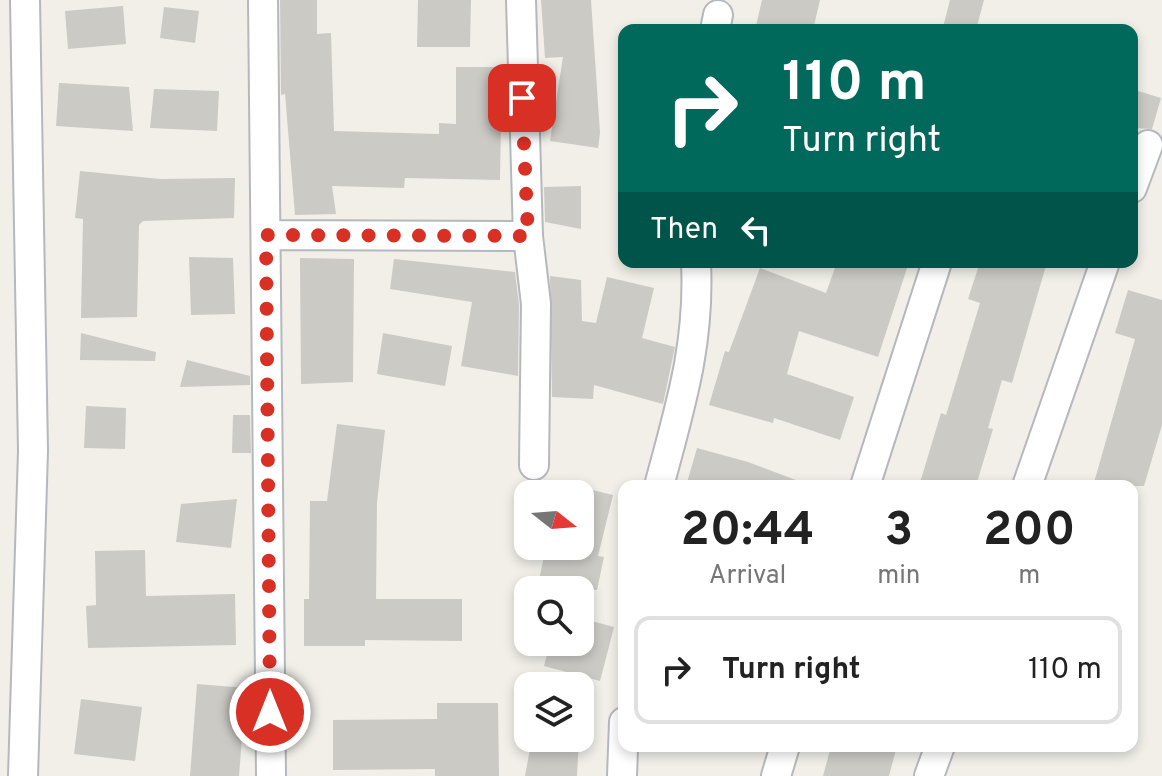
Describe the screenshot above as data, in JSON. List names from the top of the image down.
{
  "north": "right",
  "page": {
    "turn": ["110 m", "Turn right"],
    "then": "Then",
    "eta": [
      "20:44",
      "Arrival",
      "3",
      "min",
      "200",
      "m"
    ],
    "list": [
      {
        "name": "Turn right",
        "value": "110 m"
      }
    ]
  }
}
